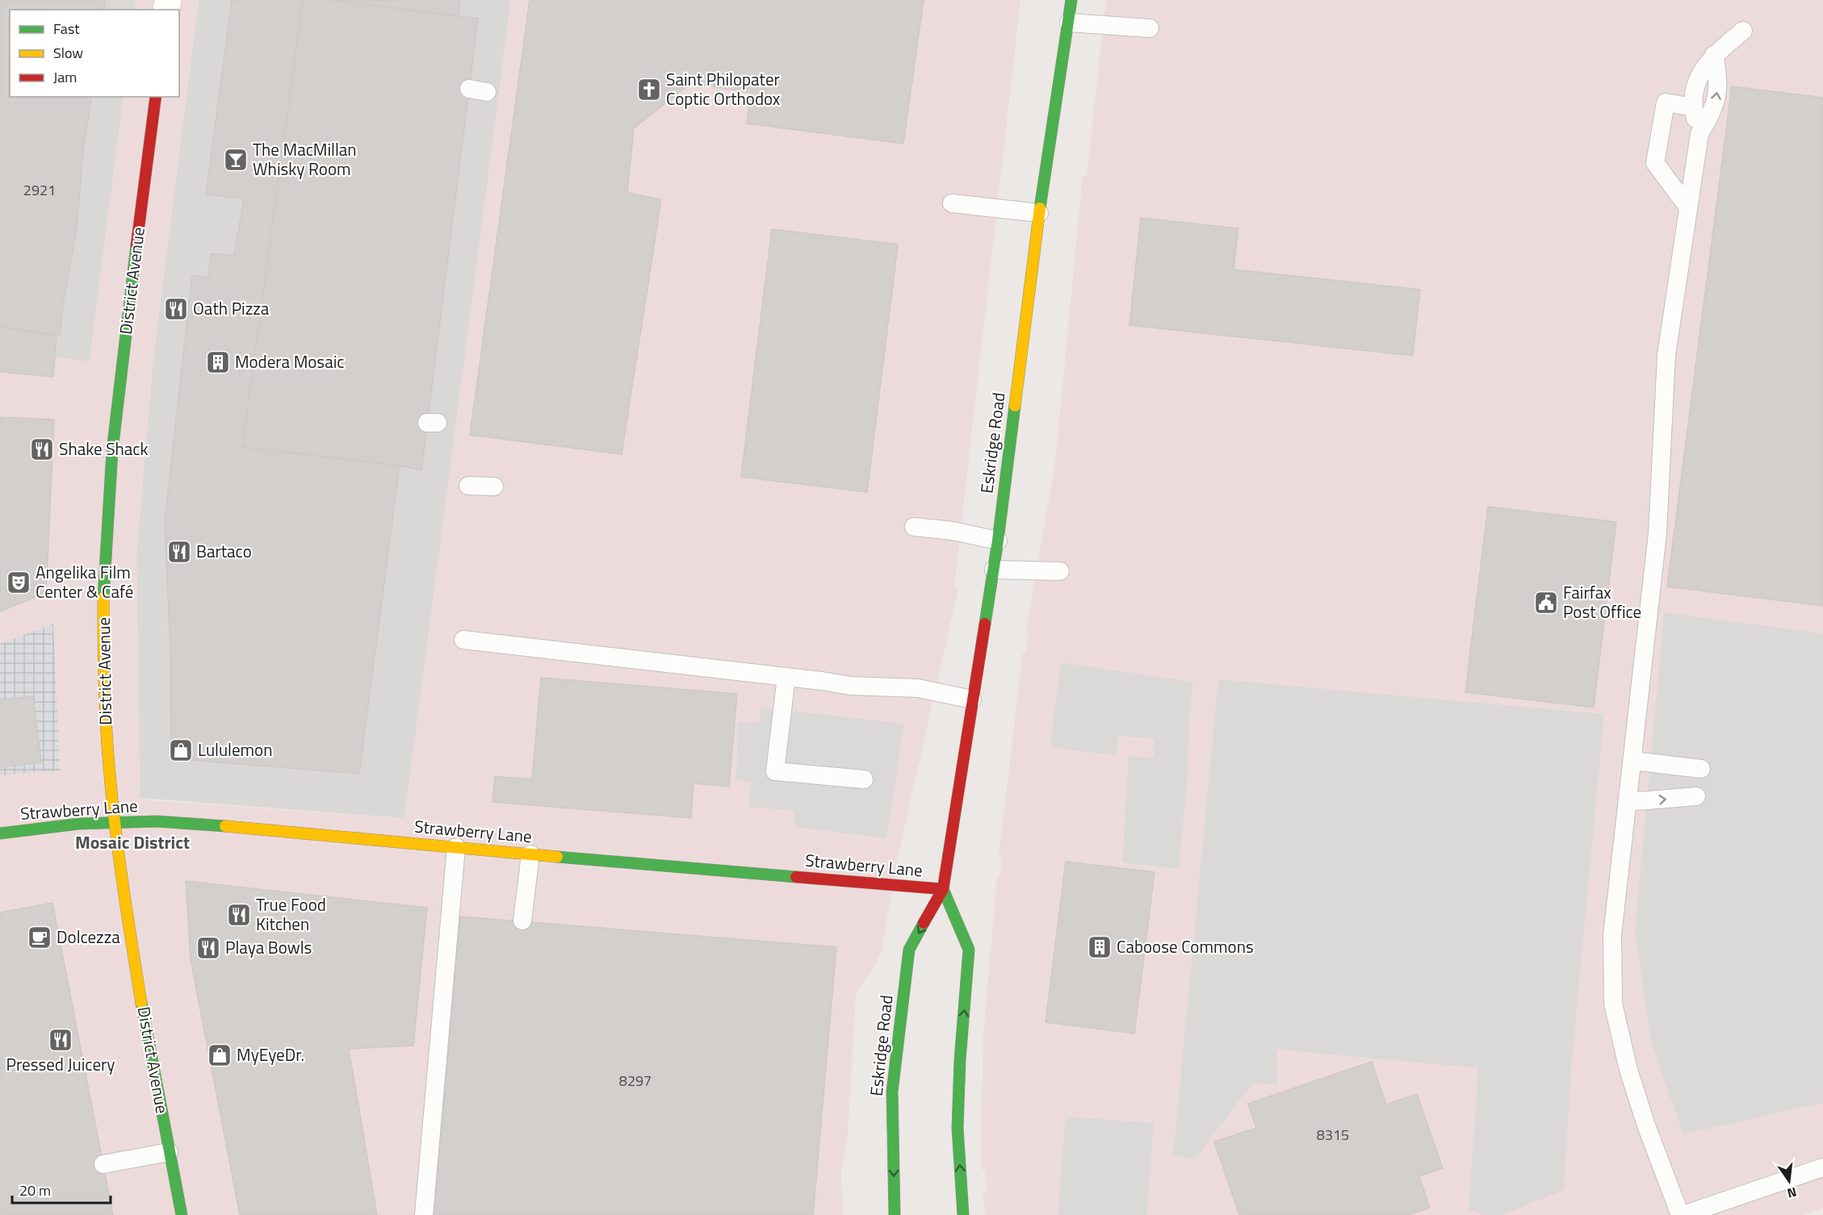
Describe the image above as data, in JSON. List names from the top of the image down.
{
  "streets": {
    "street": ["District Avenue", "Eskridge Road", "Strawberry Lane"]
  },
  "crossings": [
    ["District Avenue", "Strawberry Lane"],
    ["Eskridge Road", "Strawberry Lane"]
  ],
  "districts": ["Mosaic District"],
  "places": {
    "church": ["Saint Philopater Coptic Orthodox"],
    "bar": ["The MacMillan Whisky Room"],
    "restaurant": [
      "Oath Pizza",
      "Shake Shack",
      "Bartaco",
      "True Food Kitchen",
      "Playa Bowls",
      "Pressed Juicery"
    ],
    "building": ["Modera Mosaic", "Caboose Commons"],
    "theatre": ["Angelika Film Center & Café"],
    "public building": ["Fairfax Post Office"],
    "shop": ["Lululemon", "MyEyeDr."],
    "cafe": ["Dolcezza"]
  },
  "house_numbers": ["2921", "8297", "8315"],
  "legend": ["Fast", "Slow", "Jam"],
  "scale_bar": "20 m",
  "north": "bottom"
}
